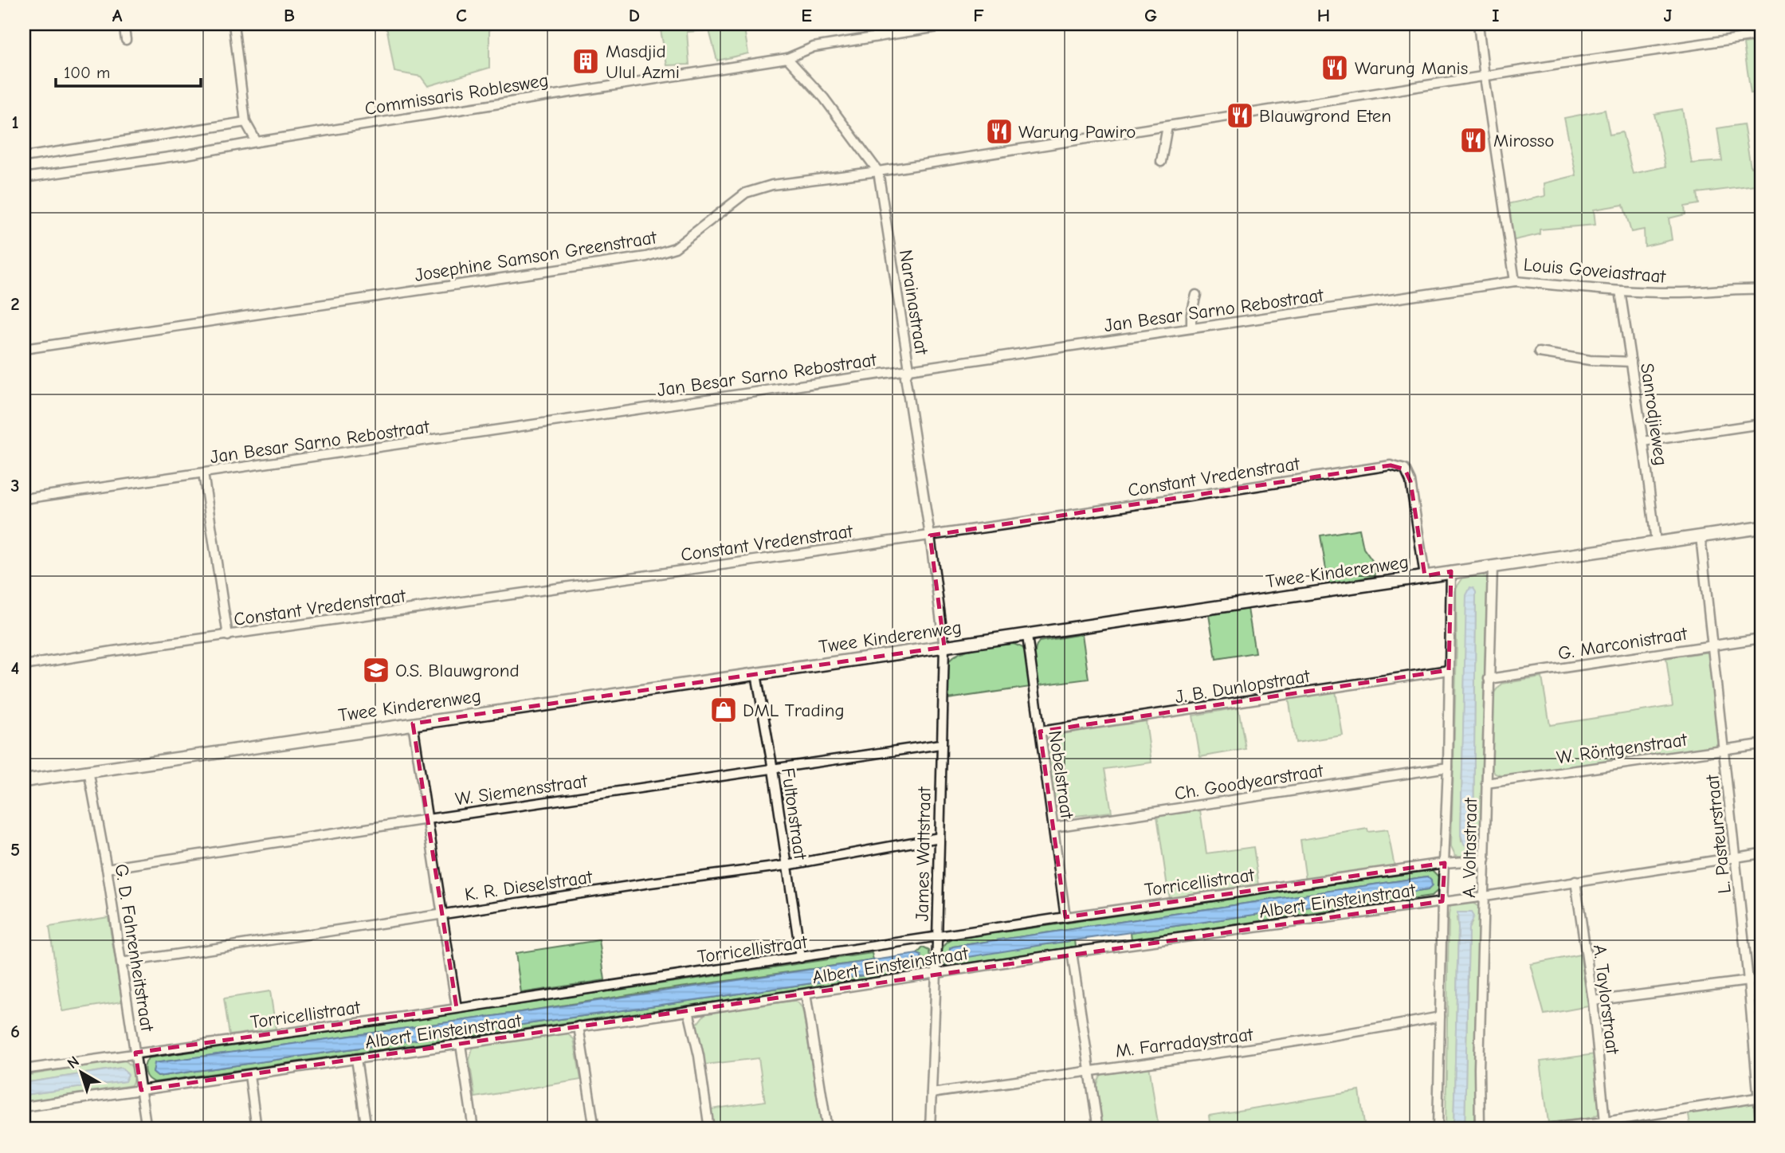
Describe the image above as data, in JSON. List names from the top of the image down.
{
  "streets": {
    "street": [
      "Commissaris Roblesweg",
      "Josephine Samson Greenstraat",
      "Louis Goveiastraat",
      "Narainastraat",
      "Jan Besar Sarno Rebostraat",
      "Sanrodjieweg",
      "Constant Vredenstraat",
      "Twee Kinderenweg",
      "G. Marconistraat",
      "J. B. Dunlopstraat",
      "W. Röntgenstraat",
      "Nobelstraat",
      "Ch. Goodyearstraat",
      "W. Siemensstraat",
      "Fultonstraat",
      "L. Pasteurstraat",
      "A. Voltastraat",
      "James Wattstraat",
      "Torricellistraat",
      "K. R. Dieselstraat",
      "Albert Einsteinstraat",
      "G. D. Fahrenheitstraat",
      "A. Taylorstraat",
      "M. Farradaystraat"
    ]
  },
  "crossings": [
    ["Commissaris Roblesweg", "Narainastraat"],
    ["Josephine Samson Greenstraat", "Louis Goveiastraat"],
    ["Josephine Samson Greenstraat", "Narainastraat"],
    ["Louis Goveiastraat", "Jan Besar Sarno Rebostraat"],
    ["Louis Goveiastraat", "Sanrodjieweg"],
    ["Narainastraat", "Jan Besar Sarno Rebostraat"],
    ["Narainastraat", "Constant Vredenstraat"],
    ["Narainastraat", "Twee Kinderenweg"],
    ["Narainastraat", "James Wattstraat"],
    ["Sanrodjieweg", "Twee Kinderenweg"],
    ["Constant Vredenstraat", "Twee Kinderenweg"],
    ["Twee Kinderenweg", "Nobelstraat"],
    ["Twee Kinderenweg", "Fultonstraat"],
    ["Twee Kinderenweg", "L. Pasteurstraat"],
    ["Twee Kinderenweg", "A. Voltastraat"],
    ["Twee Kinderenweg", "James Wattstraat"],
    ["Twee Kinderenweg", "G. D. Fahrenheitstraat"],
    ["G. Marconistraat", "L. Pasteurstraat"],
    ["G. Marconistraat", "A. Voltastraat"],
    ["J. B. Dunlopstraat", "Nobelstraat"],
    ["J. B. Dunlopstraat", "A. Voltastraat"],
    ["W. Röntgenstraat", "L. Pasteurstraat"],
    ["W. Röntgenstraat", "A. Voltastraat"],
    ["Nobelstraat", "Ch. Goodyearstraat"],
    ["Nobelstraat", "Torricellistraat"],
    ["Ch. Goodyearstraat", "A. Voltastraat"],
    ["W. Siemensstraat", "Fultonstraat"],
    ["W. Siemensstraat", "James Wattstraat"],
    ["W. Siemensstraat", "G. D. Fahrenheitstraat"],
    ["Fultonstraat", "Torricellistraat"],
    ["Fultonstraat", "K. R. Dieselstraat"],
    ["L. Pasteurstraat", "Albert Einsteinstraat"],
    ["A. Voltastraat", "Torricellistraat"],
    ["A. Voltastraat", "Albert Einsteinstraat"],
    ["A. Voltastraat", "M. Farradaystraat"],
    ["James Wattstraat", "Torricellistraat"],
    ["James Wattstraat", "K. R. Dieselstraat"],
    ["James Wattstraat", "Albert Einsteinstraat"],
    ["James Wattstraat", "M. Farradaystraat"],
    ["Torricellistraat", "G. D. Fahrenheitstraat"],
    ["K. R. Dieselstraat", "G. D. Fahrenheitstraat"],
    ["Albert Einsteinstraat", "G. D. Fahrenheitstraat"],
    ["Albert Einsteinstraat", "A. Taylorstraat"]
  ],
  "places": {
    "building": ["Masdjid Ulul Azmi"],
    "restaurant": [
      "Warung Manis",
      "Blauwgrond Eten",
      "Warung Pawiro",
      "Mirosso"
    ],
    "school or university": ["O.S. Blauwgrond"],
    "shop": ["DML Trading"]
  },
  "scale_bar": "100 m",
  "north": "top left",
  "grid": {
    "columns": [
      "A",
      "B",
      "C",
      "D",
      "E",
      "F",
      "G",
      "H",
      "I",
      "J"
    ],
    "rows": [
      "1",
      "2",
      "3",
      "4",
      "5",
      "6"
    ]
  }
}
